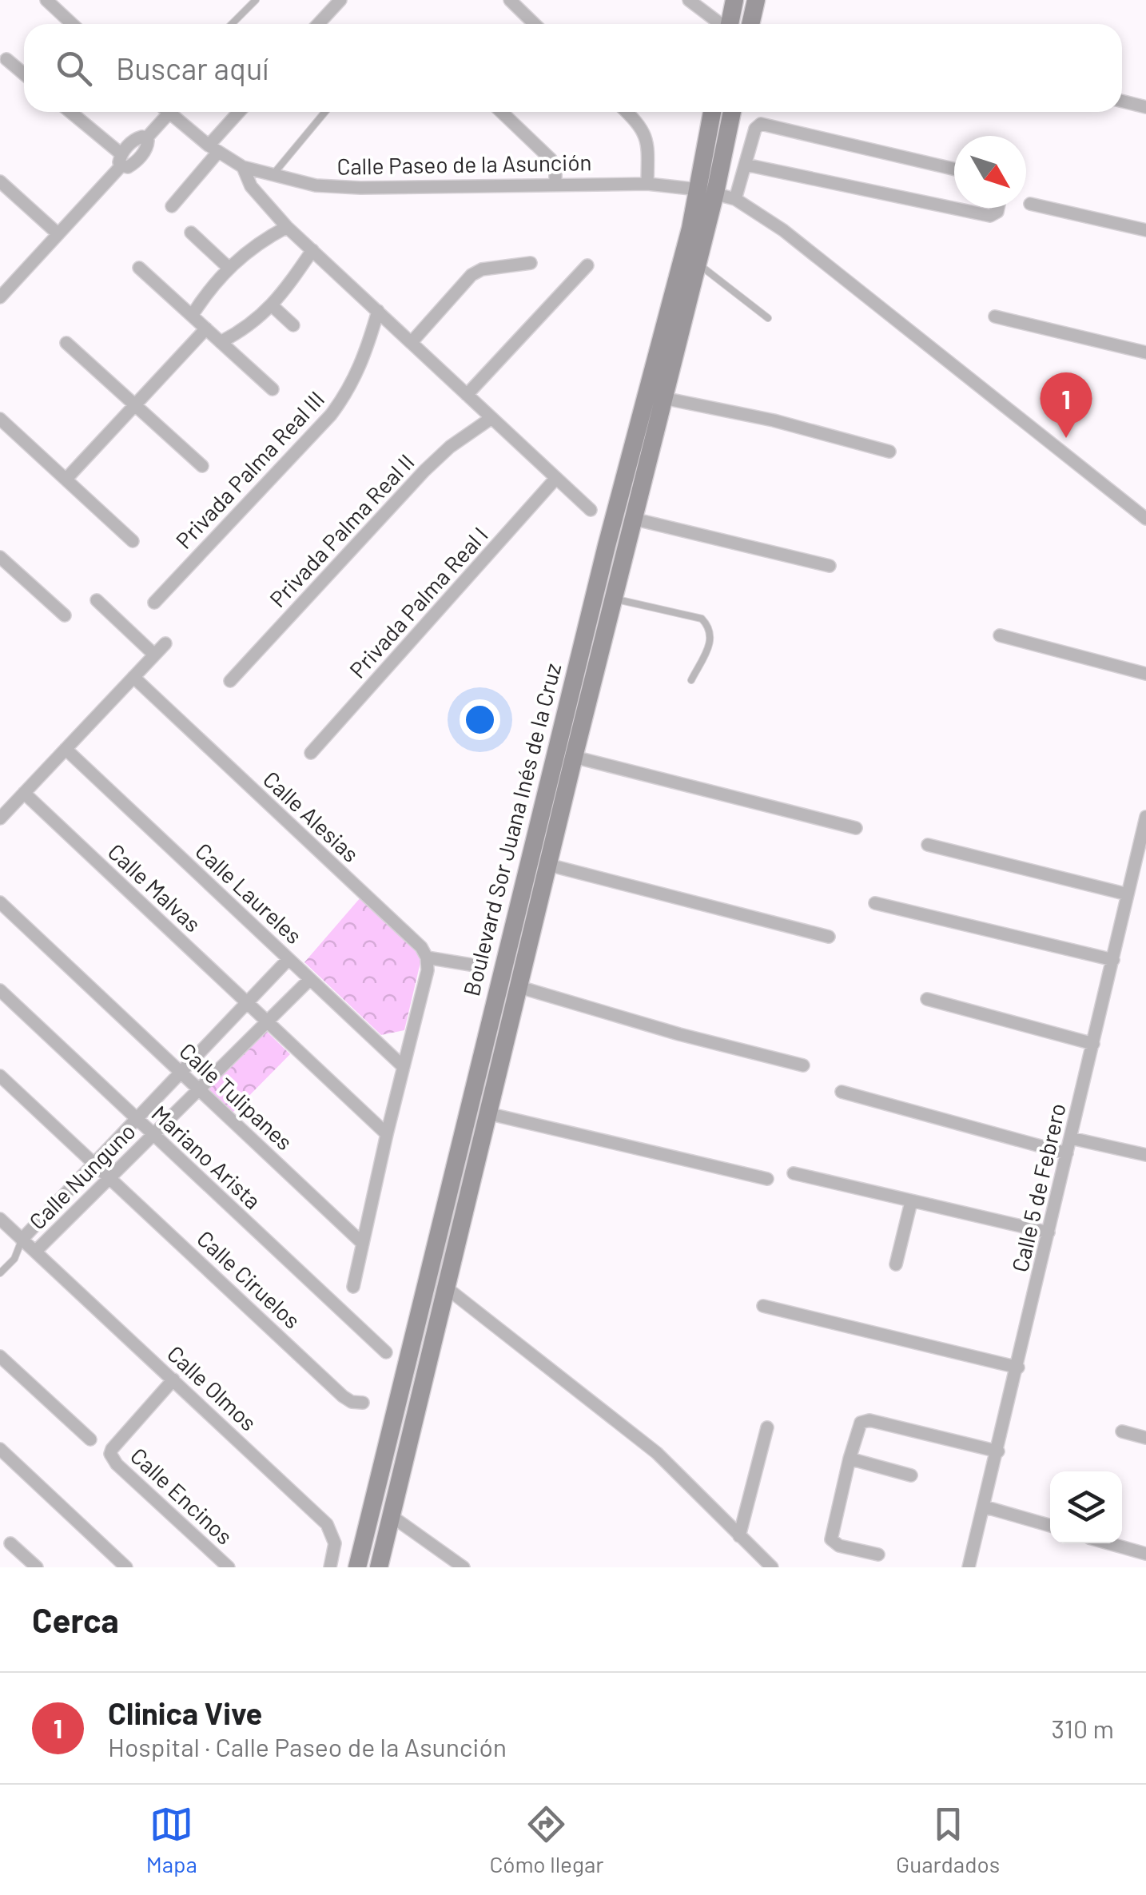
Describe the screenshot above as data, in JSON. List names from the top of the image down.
{
  "streets": {
    "main road": ["Boulevard Sor Juana Inés de la Cruz"],
    "street": [
      "Calle Paseo de la Asunción",
      "Privada Palma Real III",
      "Privada Palma Real II",
      "Privada Palma Real I",
      "Calle Alesias",
      "Calle Malvas",
      "Calle Laureles",
      "Calle Tulipanes",
      "Mariano Arista",
      "Calle Nunguno",
      "Calle 5 de Febrero",
      "Calle Ciruelos",
      "Calle Olmos",
      "Calle Encinos"
    ]
  },
  "crossings": [
    ["Calle Paseo de la Asunción", "Boulevard Sor Juana Inés de la Cruz"],
    ["Calle Malvas", "Calle Nunguno"],
    ["Calle Laureles", "Calle Nunguno"],
    ["Calle Tulipanes", "Calle Nunguno"],
    ["Mariano Arista", "Calle Nunguno"],
    ["Calle Nunguno", "Calle Ciruelos"],
    ["Calle Nunguno", "Calle Olmos"],
    ["Calle Olmos", "Calle Encinos"]
  ],
  "north": "bottom right",
  "page": {
    "search": "Buscar aquí",
    "pins": "1",
    "heading": "Cerca",
    "list": [
      {
        "mark": "1",
        "name": "Clinica Vive",
        "note": "Hospital · Calle Paseo de la Asunción",
        "value": "310 m"
      }
    ],
    "nav": ["Mapa", "Cómo llegar", "Guardados"]
  }
}
